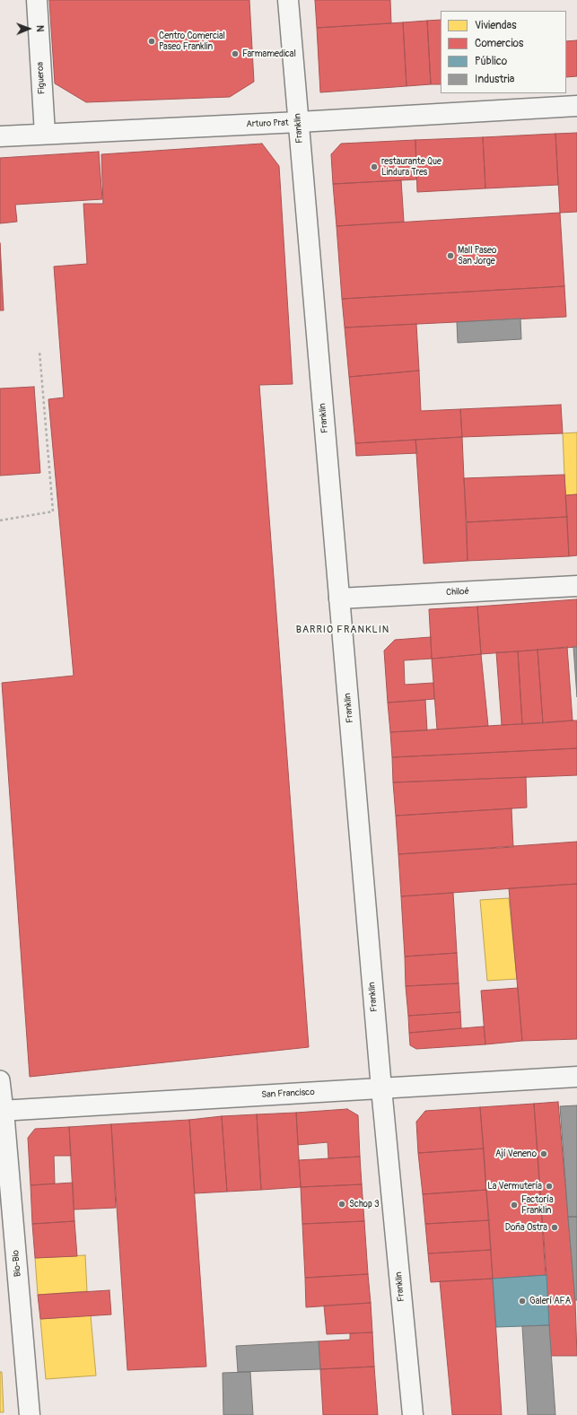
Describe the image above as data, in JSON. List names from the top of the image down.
{
  "streets": {
    "main road": [
      "Figueroa",
      "Arturo Prat",
      "Franklin",
      "Chiloé",
      "San Francisco",
      "Bio-Bio"
    ]
  },
  "crossings": [
    ["Figueroa", "Arturo Prat"],
    ["Arturo Prat", "Franklin"],
    ["Franklin", "Chiloé"],
    ["Franklin", "San Francisco"],
    ["San Francisco", "Bio-Bio"]
  ],
  "districts": ["BARRIO FRANKLIN"],
  "places": [
    "Centro Comercial Paseo Franklin",
    "Farmamedical",
    "restaurante Que Lindura Tres",
    "Mall Paseo San Jorge",
    "Ají Veneno",
    "La Vermutería",
    "Schop 3",
    "Factoría Franklin",
    "Doña Ostra",
    "Galerí AFA"
  ],
  "legend": [
    "Viviendas",
    "Comercios",
    "Público",
    "Industria"
  ],
  "north": "right"
}
